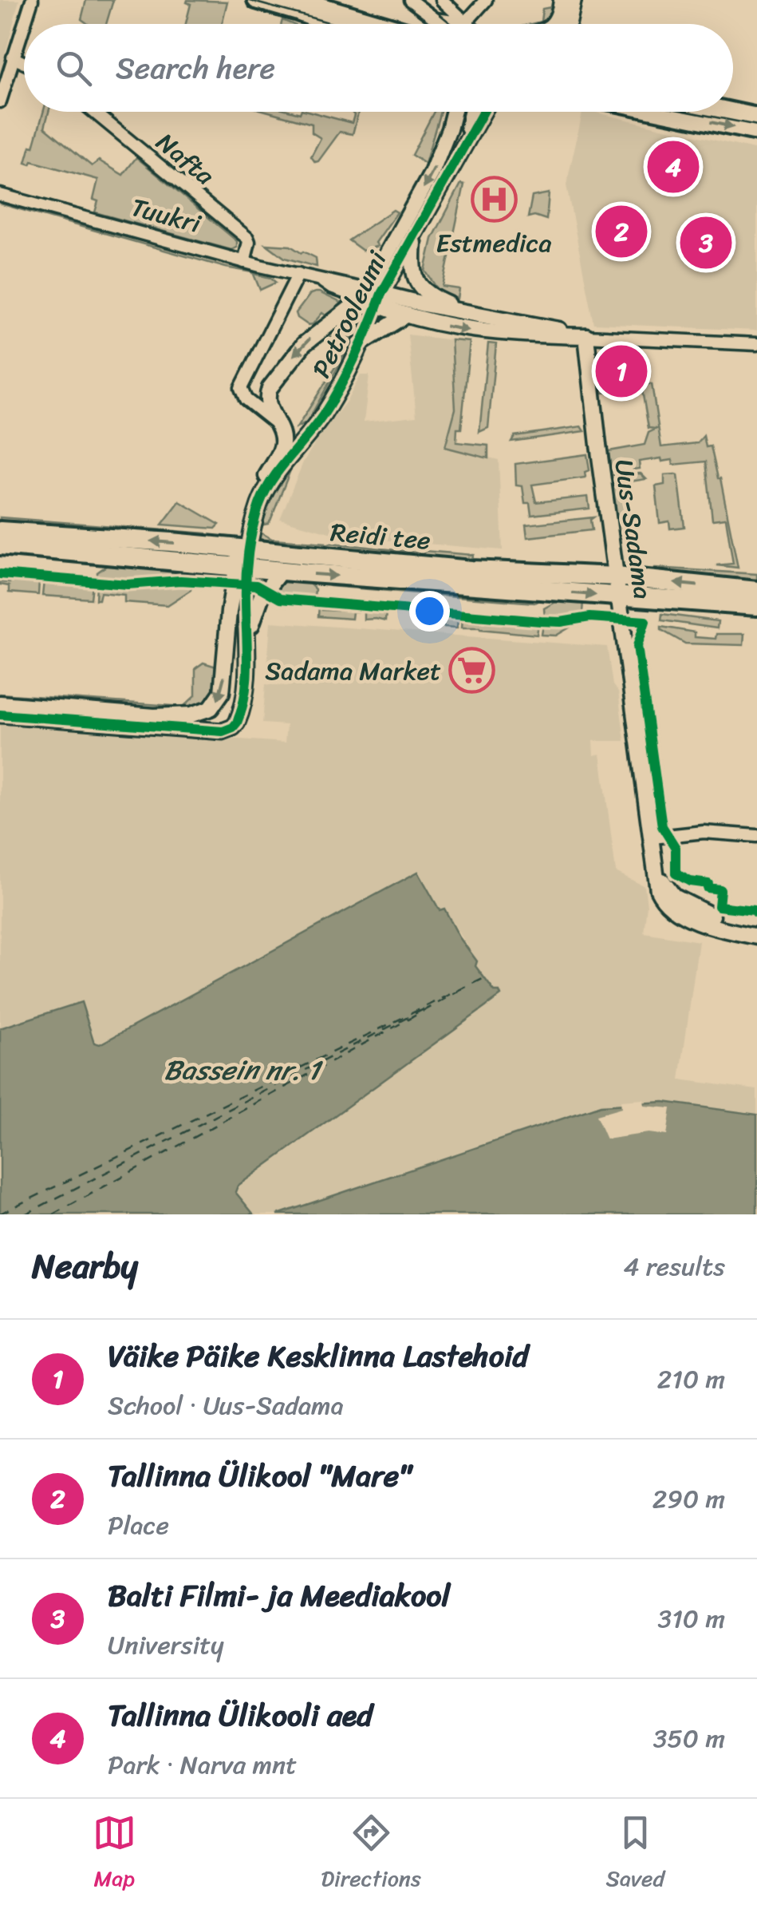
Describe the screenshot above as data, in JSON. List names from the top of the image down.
{
  "streets": {
    "main road": ["Reidi tee"],
    "street": [
      "Nafta",
      "Tuukri",
      "Petrooleumi",
      "Uus-Sadama"
    ]
  },
  "crossings": [
    ["Nafta", "Tuukri"],
    ["Tuukri", "Petrooleumi"],
    ["Tuukri", "Uus-Sadama"],
    ["Petrooleumi", "Reidi tee"],
    ["Uus-Sadama", "Reidi tee"]
  ],
  "water": ["Bassein nr. 1"],
  "places": {
    "hospital": ["Estmedica"],
    "supermarket": ["Sadama Market"]
  },
  "page": {
    "search": "Search here",
    "pins": [
      "4",
      "2",
      "3",
      "1"
    ],
    "heading": ["Nearby", "4 results"],
    "list": [
      {
        "mark": "1",
        "name": "Väike Päike Kesklinna Lastehoid",
        "note": "School · Uus-Sadama",
        "value": "210 m"
      },
      {
        "mark": "2",
        "name": "Tallinna Ülikool \"Mare\"",
        "note": "Place",
        "value": "290 m"
      },
      {
        "mark": "3",
        "name": "Balti Filmi- ja Meediakool",
        "note": "University",
        "value": "310 m"
      },
      {
        "mark": "4",
        "name": "Tallinna Ülikooli aed",
        "note": "Park · Narva mnt",
        "value": "350 m"
      }
    ],
    "nav": ["Map", "Directions", "Saved"]
  }
}
